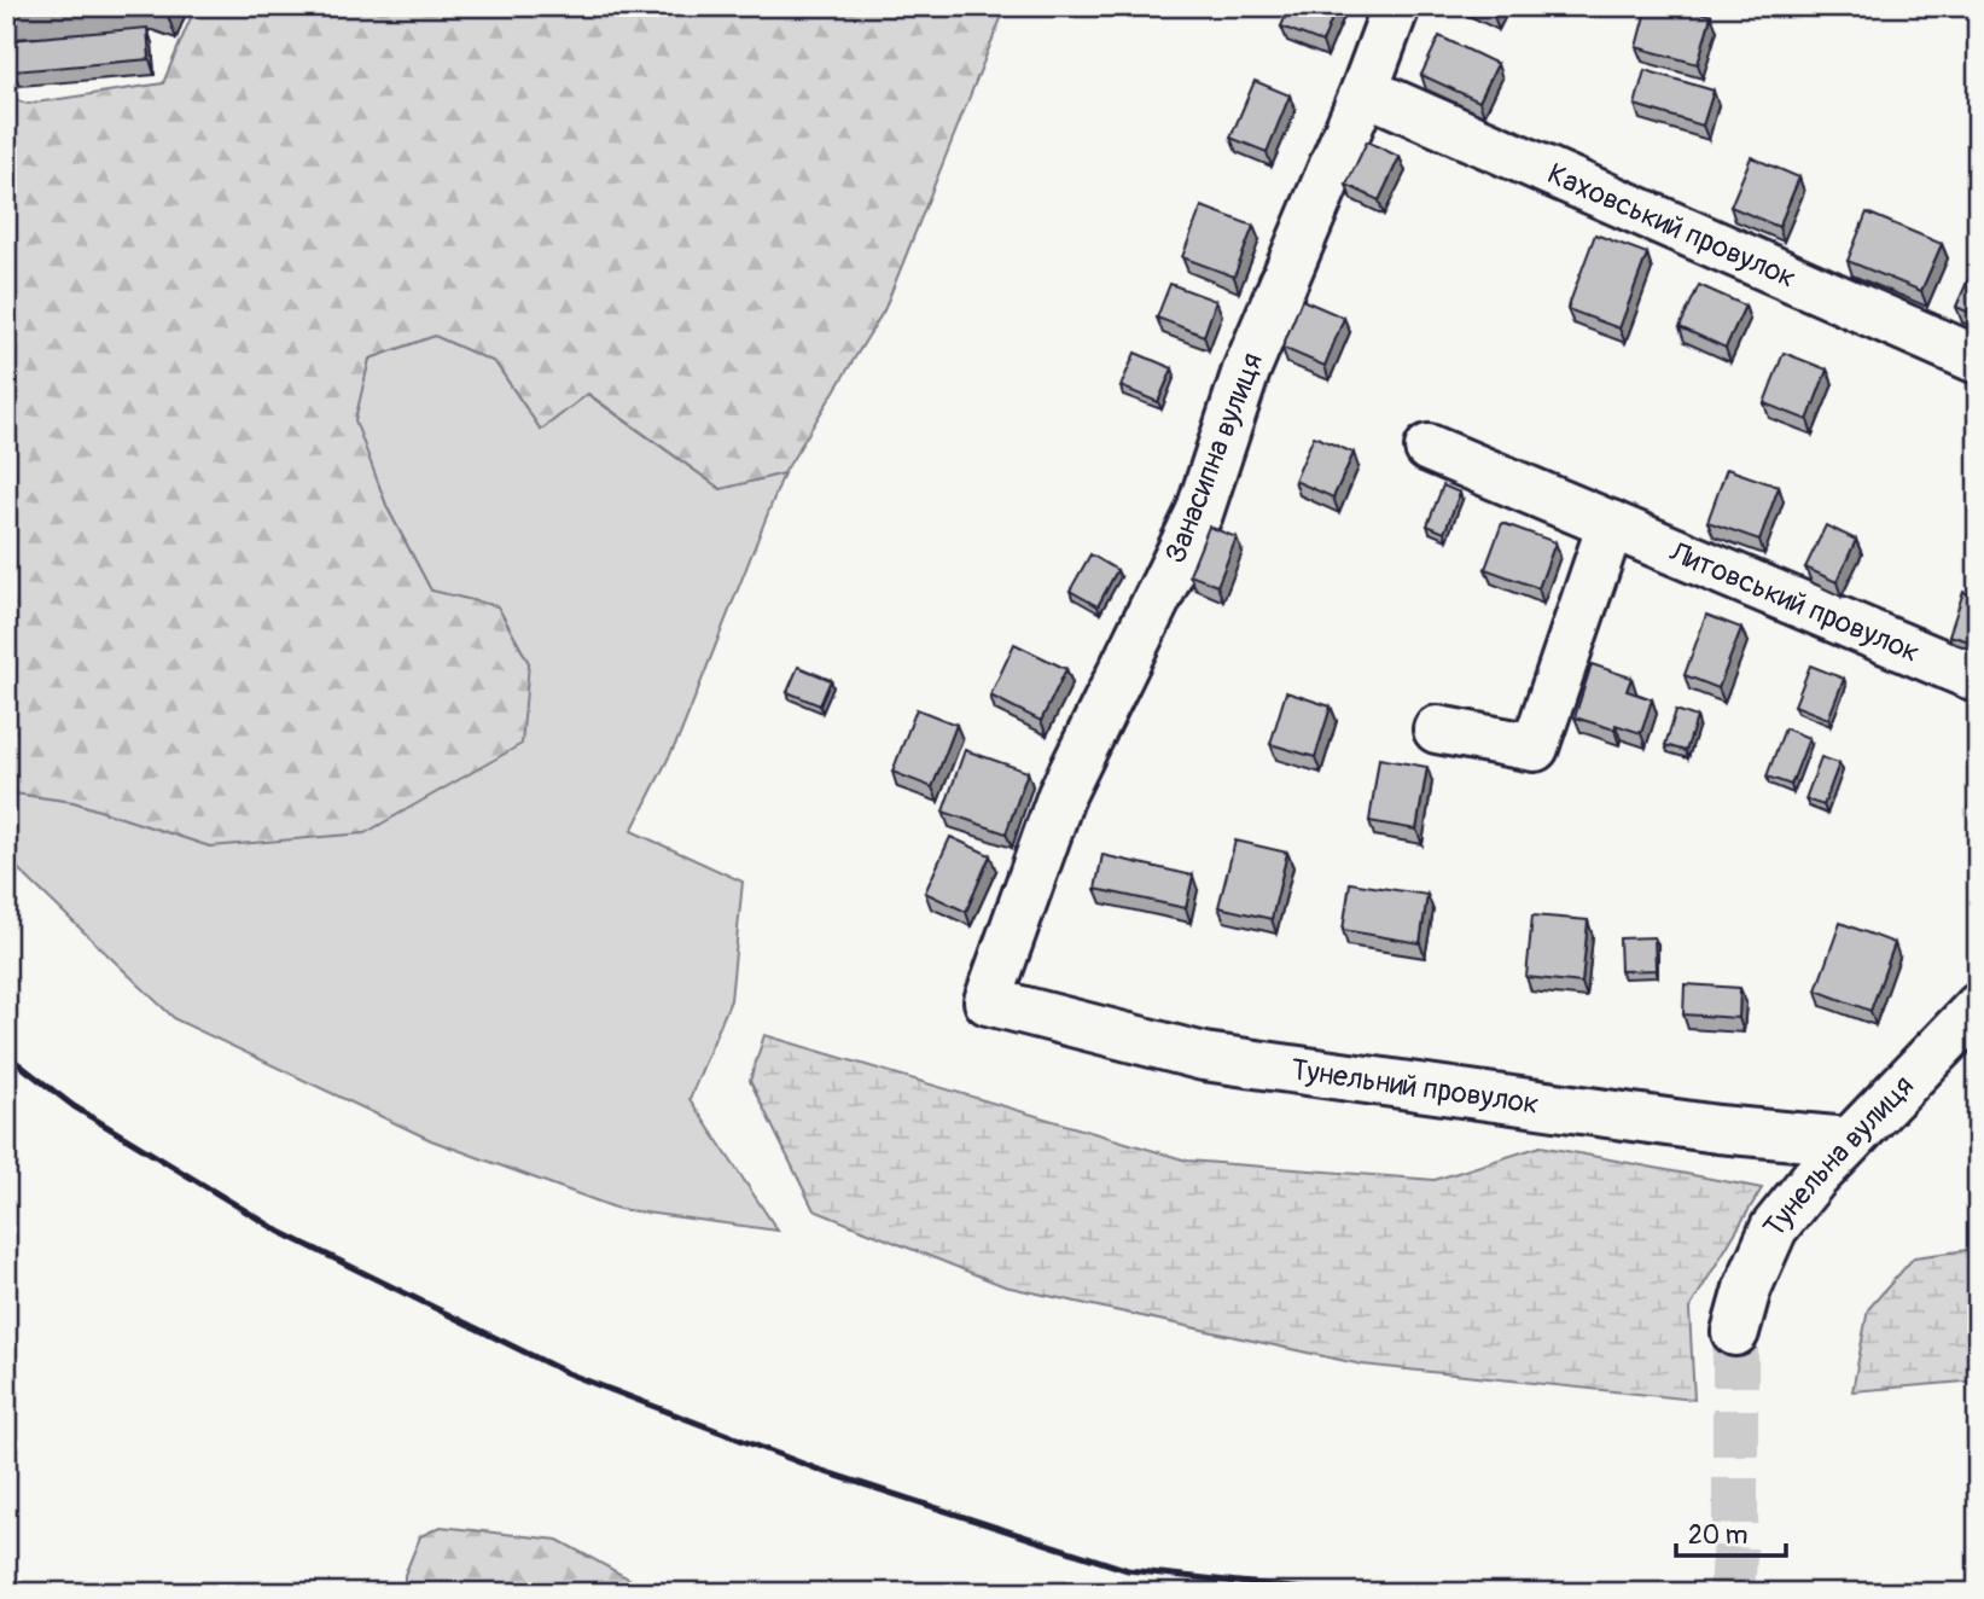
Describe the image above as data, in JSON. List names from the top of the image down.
{
  "streets": {
    "street": [
      "Каховський провулок",
      "Занасипна вулиця",
      "Литовський провулок",
      "Тунельний провулок",
      "Тунельна вулиця"
    ]
  },
  "crossings": [
    ["Каховський провулок", "Занасипна вулиця"],
    ["Занасипна вулиця", "Тунельний провулок"],
    ["Тунельний провулок", "Тунельна вулиця"]
  ],
  "scale_bar": "20 m"
}
